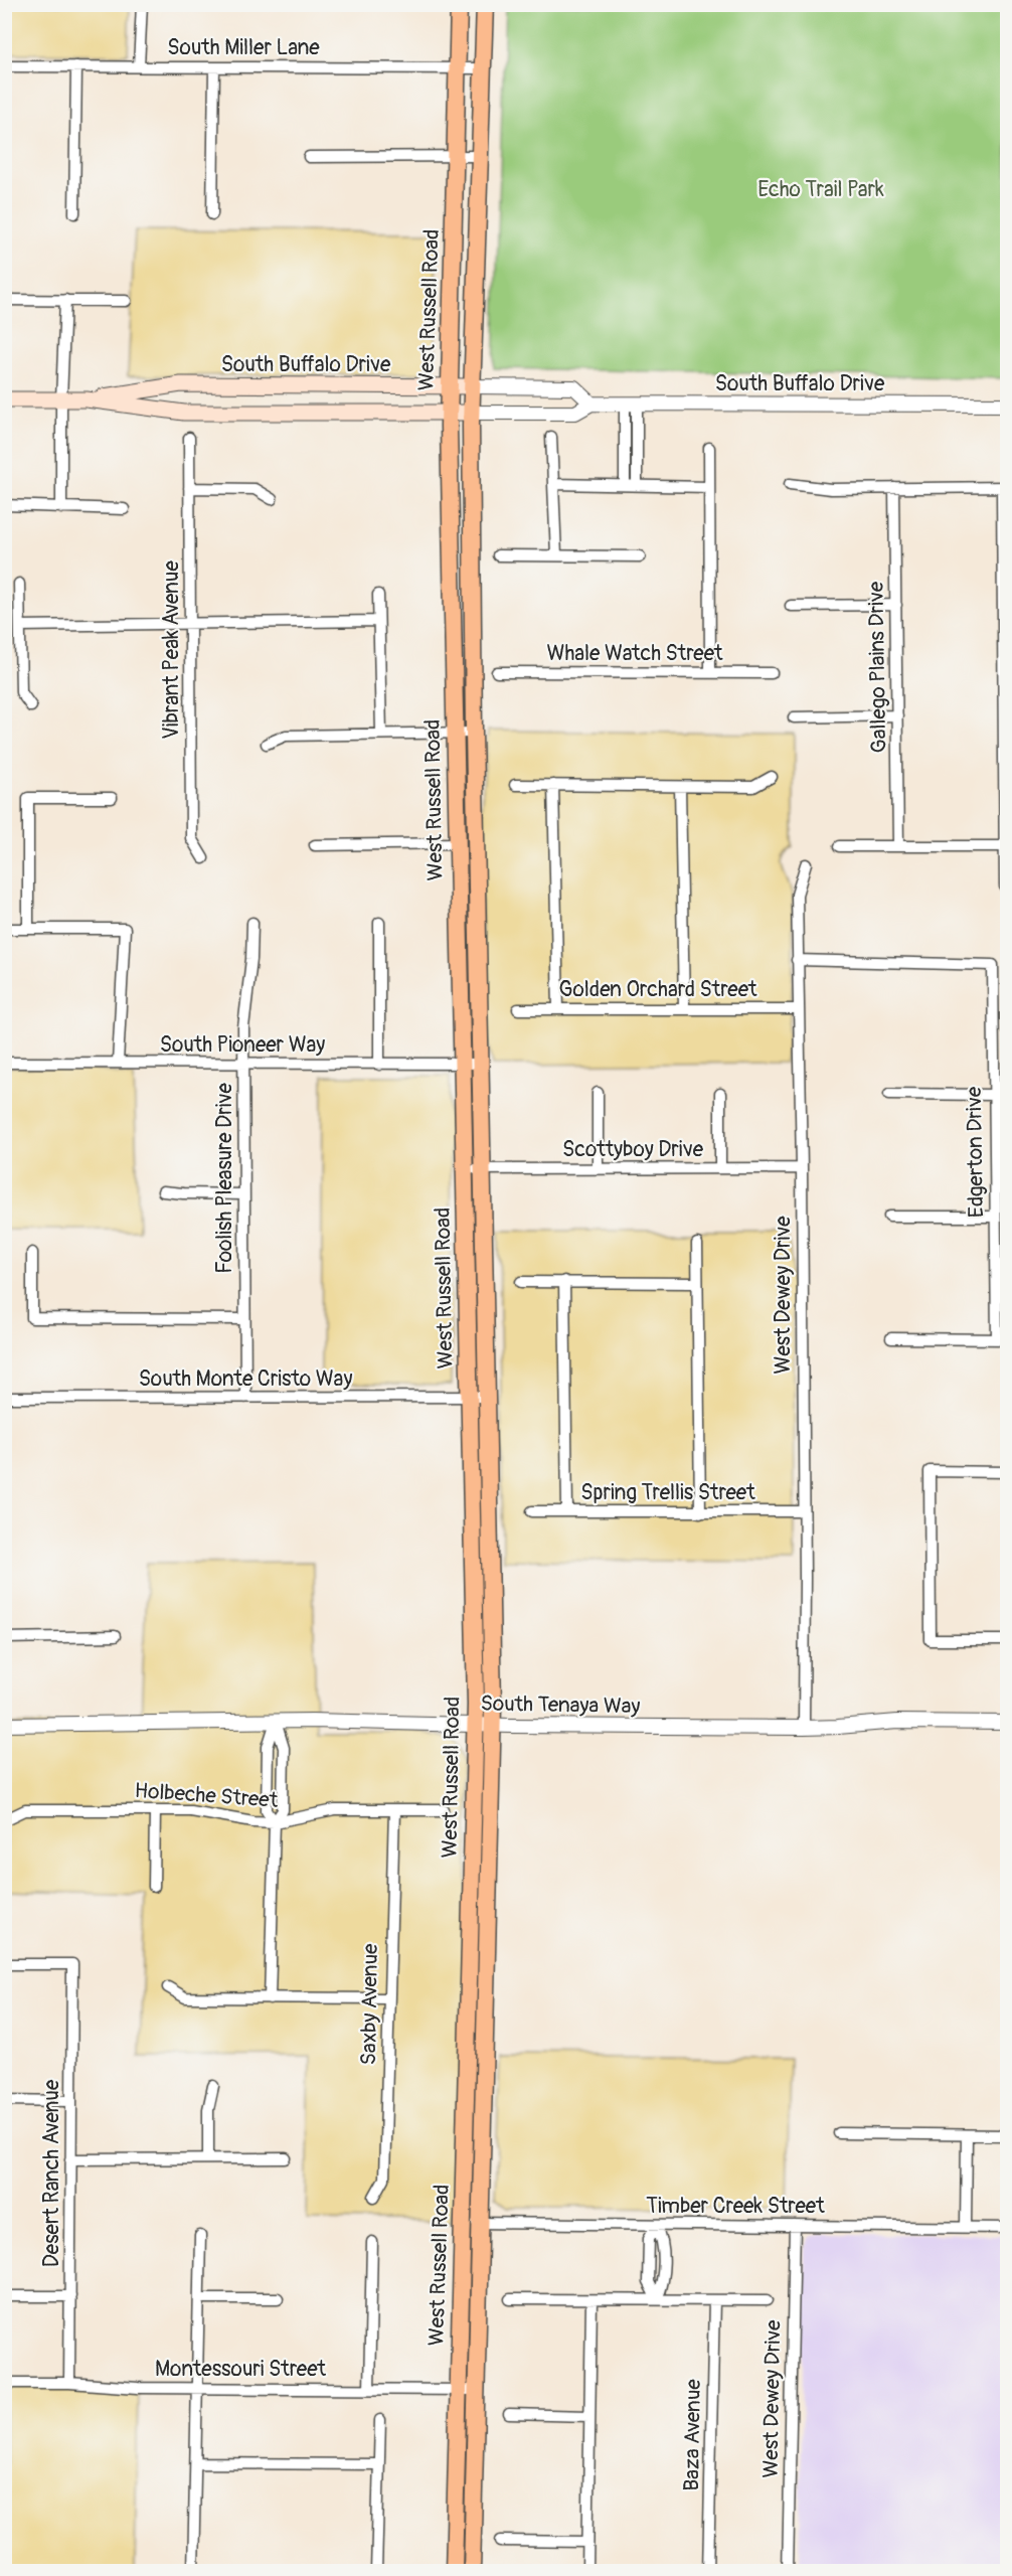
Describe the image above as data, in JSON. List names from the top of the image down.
{
  "streets": {
    "main road": ["West Russell Road", "South Buffalo Drive"],
    "street": [
      "South Miller Lane",
      "Vibrant Peak Avenue",
      "Whale Watch Street",
      "Gallego Plains Drive",
      "Golden Orchard Street",
      "South Pioneer Way",
      "Scottyboy Drive",
      "Edgerton Drive",
      "Foolish Pleasure Drive",
      "West Dewey Drive",
      "South Monte Cristo Way",
      "Spring Trellis Street",
      "South Tenaya Way",
      "Holbeche Street",
      "Saxby Avenue",
      "Desert Ranch Avenue",
      "Timber Creek Street",
      "Montessouri Street",
      "Baza Avenue"
    ]
  },
  "crossings": [
    ["South Miller Lane", "West Russell Road"],
    ["West Russell Road", "South Buffalo Drive"],
    ["West Russell Road", "South Pioneer Way"],
    ["West Russell Road", "Scottyboy Drive"],
    ["West Russell Road", "South Monte Cristo Way"],
    ["West Russell Road", "South Tenaya Way"],
    ["West Russell Road", "Timber Creek Street"],
    ["West Russell Road", "Montessouri Street"],
    ["Golden Orchard Street", "West Dewey Drive"],
    ["South Pioneer Way", "Foolish Pleasure Drive"],
    ["Scottyboy Drive", "West Dewey Drive"],
    ["Edgerton Drive", "West Dewey Drive"],
    ["Foolish Pleasure Drive", "South Monte Cristo Way"],
    ["West Dewey Drive", "Spring Trellis Street"],
    ["West Dewey Drive", "South Tenaya Way"],
    ["West Dewey Drive", "Timber Creek Street"],
    ["Holbeche Street", "Saxby Avenue"],
    ["Desert Ranch Avenue", "Montessouri Street"]
  ],
  "parks": ["Echo Trail Park"]
}
